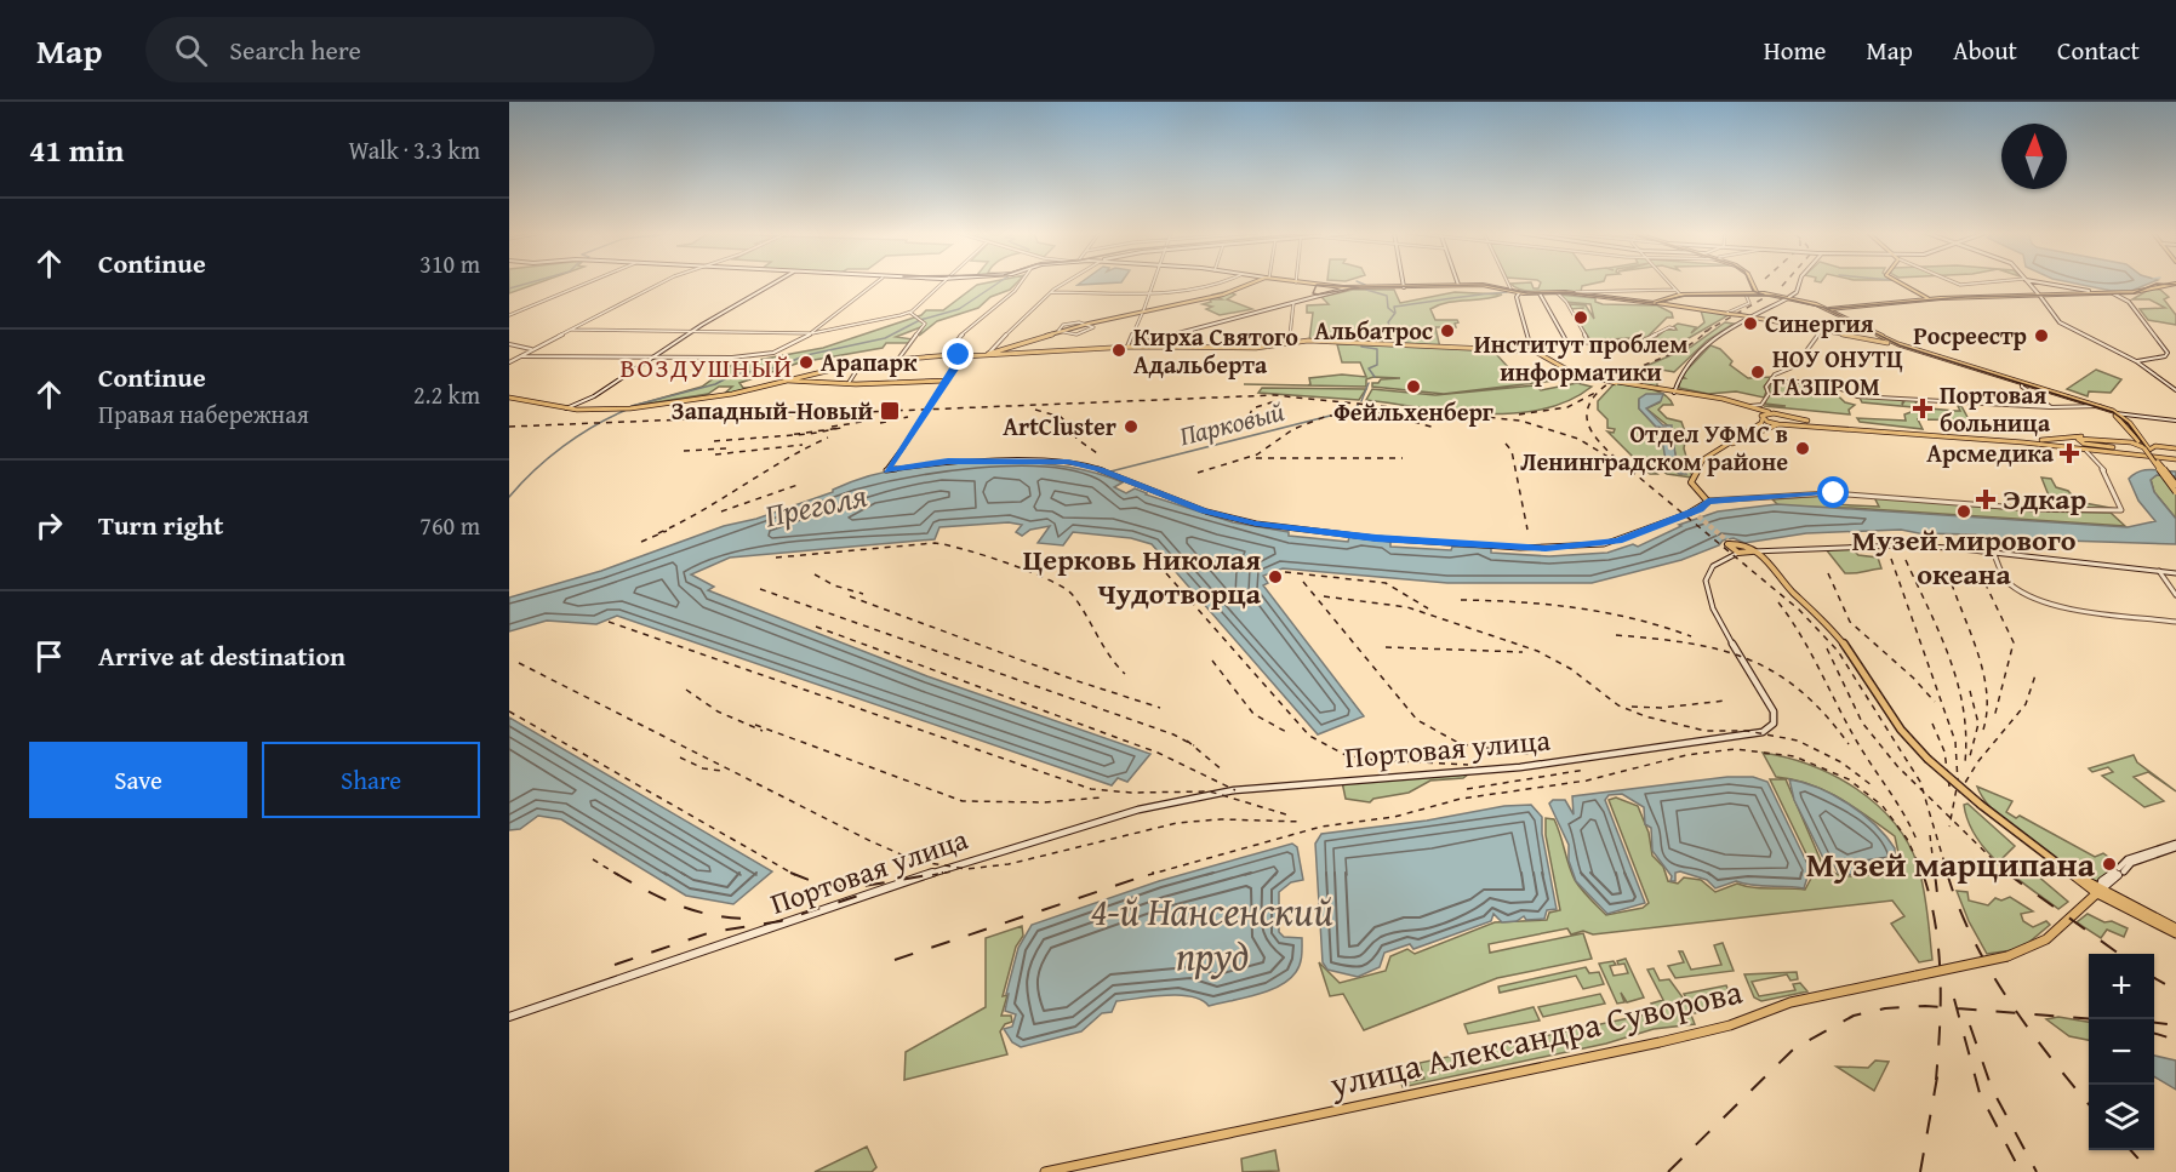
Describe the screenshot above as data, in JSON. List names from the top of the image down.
{
  "streets": {
    "main road": ["Портовая улица", "улица Александра Суворова"]
  },
  "districts": ["ВОЗДУШНЫЙ"],
  "water": ["Парковый", "Преголя", "4-й Нансенский пруд"],
  "places": {
    "other": [
      "Институт проблем информатики",
      "Синергия",
      "Альбатрос",
      "Росрeeстр",
      "Кирха Святого Адальберта",
      "Арапарк",
      "НОУ ОНУТЦ ГАЗПРОМ",
      "Фейльхенберг",
      "ArtCluster",
      "Отдел УФМС в Ленинградском районе",
      "Музей мирового океана",
      "Церковь Николая Чудотворца",
      "Музей марципана"
    ],
    "health": ["Портовая больница", "Арсмедика", "Эдкар"],
    "transit": ["Западный-Новый"]
  },
  "north": "top",
  "page": {
    "header": "Map",
    "search": "Search here",
    "nav": [
      "Home",
      "Map",
      "About",
      "Contact"
    ],
    "heading": ["41 min", "Walk · 3.3 km"],
    "list": [
      ["Continue", "310 m"],
      ["Continue", "Правая набережная", "2.2 km"],
      ["Turn right", "760 m"],
      "Arrive at destination"
    ],
    "buttons": ["Save", "Share"],
    "map_buttons": ["+", "−"]
  }
}
